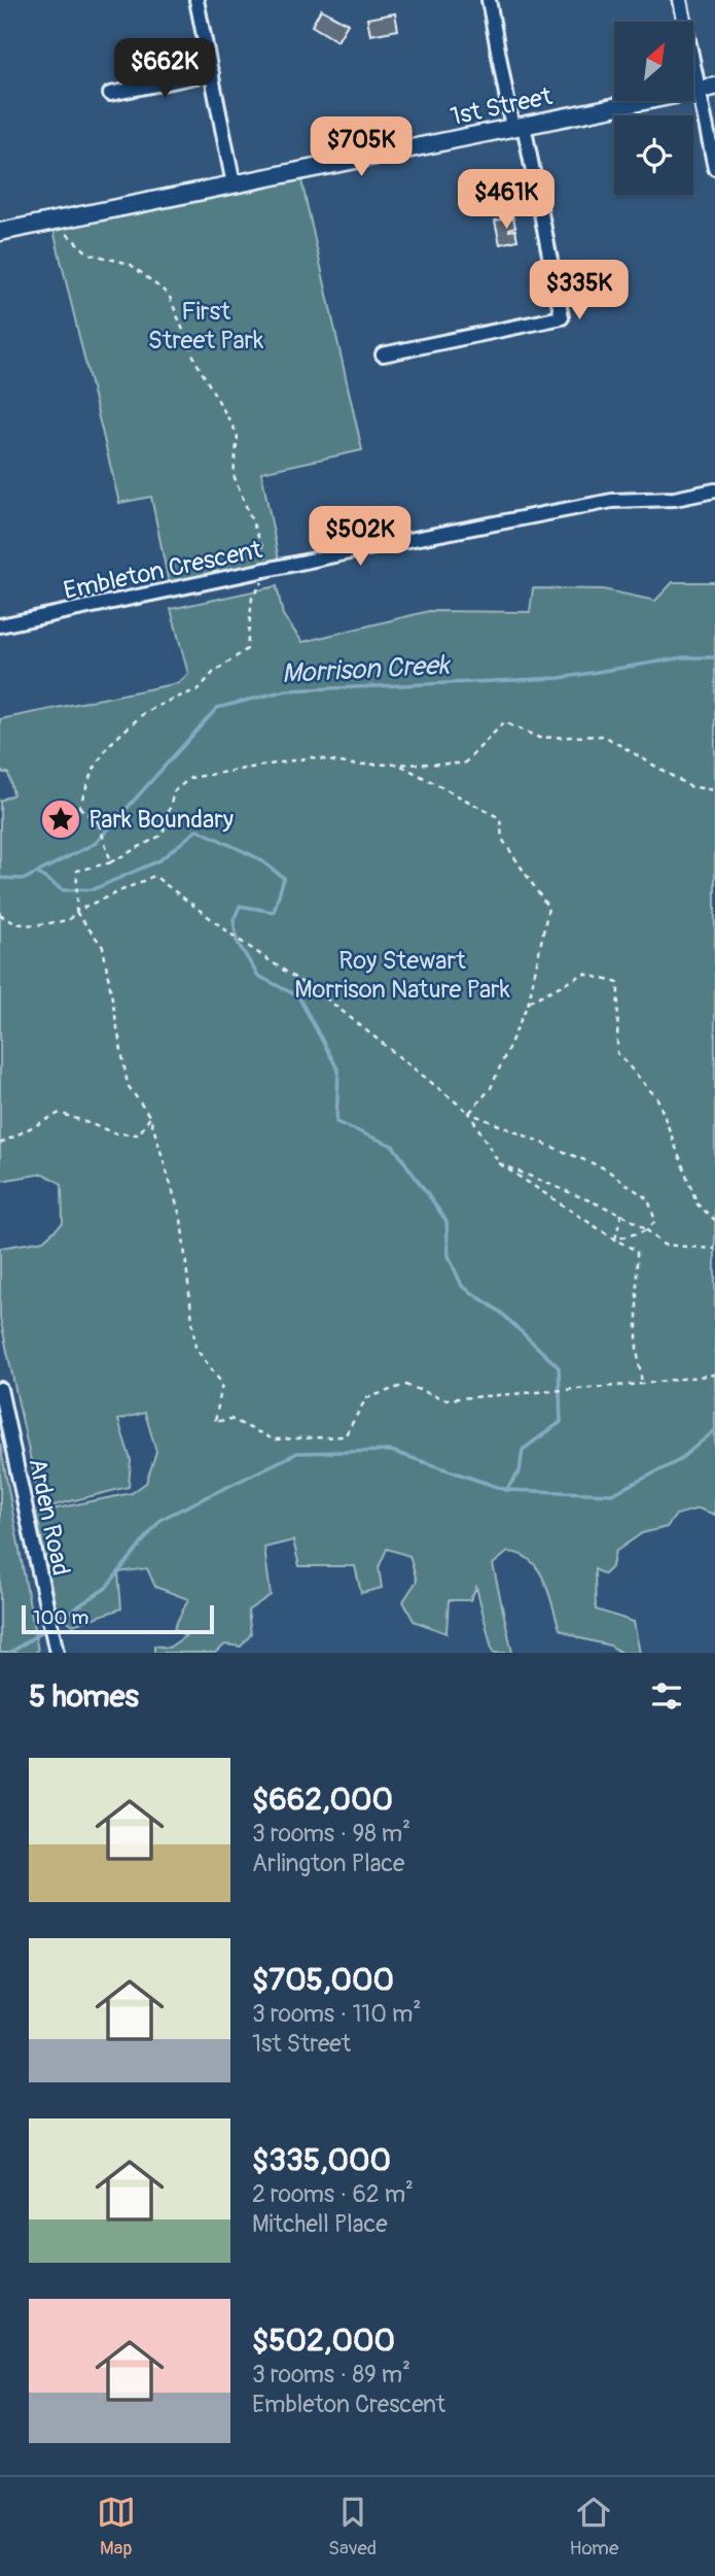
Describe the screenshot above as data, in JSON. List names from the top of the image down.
{
  "streets": {
    "street": ["1st Street", "Embleton Crescent", "Arden Road"]
  },
  "water": ["Morrison Creek"],
  "parks": ["First Street Park", "Roy Stewart Morrison Nature Park"],
  "places": {
    "place": ["Park Boundary"]
  },
  "scale_bar": "100 m",
  "north": "top right",
  "page": {
    "price": [
      "$662K",
      "$705K",
      "$461K",
      "$335K",
      "$502K"
    ],
    "scale": "100 m",
    "heading": "5 homes",
    "list": [
      {
        "name": "$662,000",
        "note": "3 rooms · 98 m² · Arlington Place"
      },
      {
        "name": "$705,000",
        "note": "3 rooms · 110 m² · 1st Street"
      },
      {
        "name": "$335,000",
        "note": "2 rooms · 62 m² · Mitchell Place"
      },
      {
        "name": "$502,000",
        "note": "3 rooms · 89 m² · Embleton Crescent"
      }
    ],
    "tabs": ["Map", "Saved", "Home"]
  }
}
